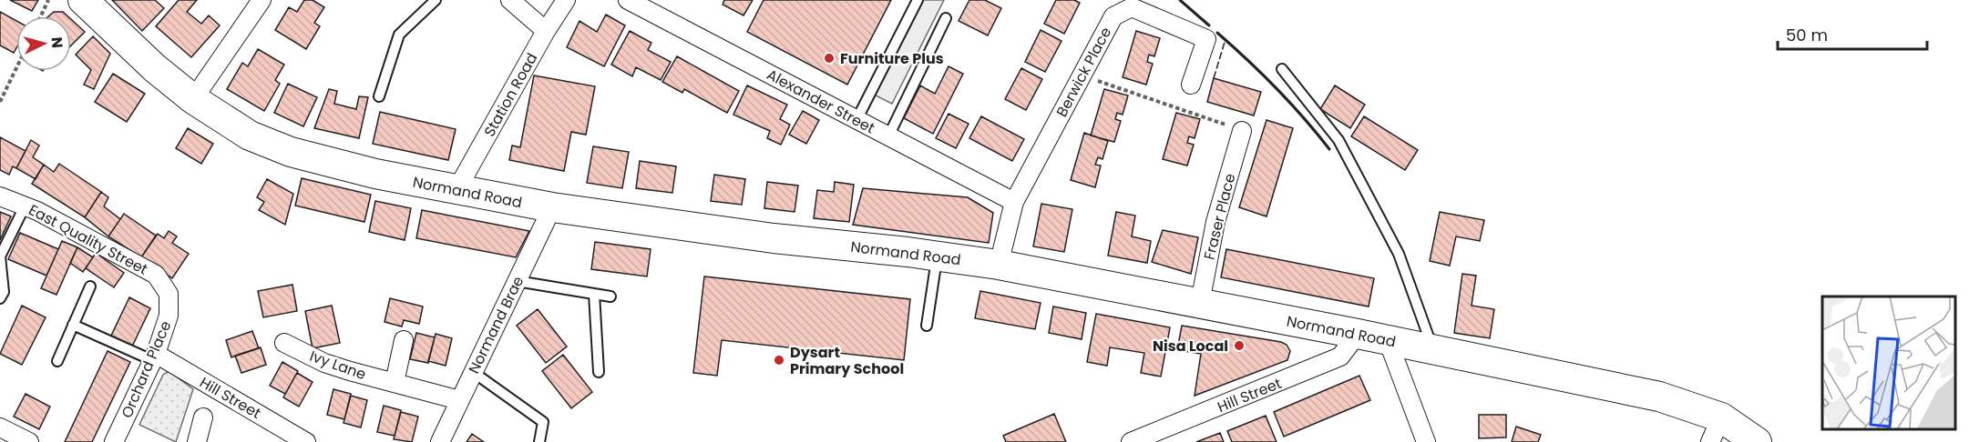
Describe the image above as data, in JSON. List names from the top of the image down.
{
  "streets": {
    "main road": ["Normand Road"],
    "street": [
      "Berwick Place",
      "Station Road",
      "Alexander Street",
      "Fraser Place",
      "East Quality Street",
      "Normand Brae",
      "Ivy Lane",
      "Orchard Place",
      "Hill Street"
    ]
  },
  "crossings": [
    ["Berwick Place", "Alexander Street"],
    ["Berwick Place", "Normand Road"],
    ["Station Road", "Normand Road"],
    ["Normand Road", "Fraser Place"],
    ["Normand Road", "Normand Brae"],
    ["Normand Road", "Hill Street"],
    ["East Quality Street", "Orchard Place"],
    ["Normand Brae", "Ivy Lane"],
    ["Orchard Place", "Hill Street"]
  ],
  "places": ["Furniture Plus", "Nisa Local", "Dysart Primary School"],
  "scale_bar": "50 m",
  "north": "right"
}
